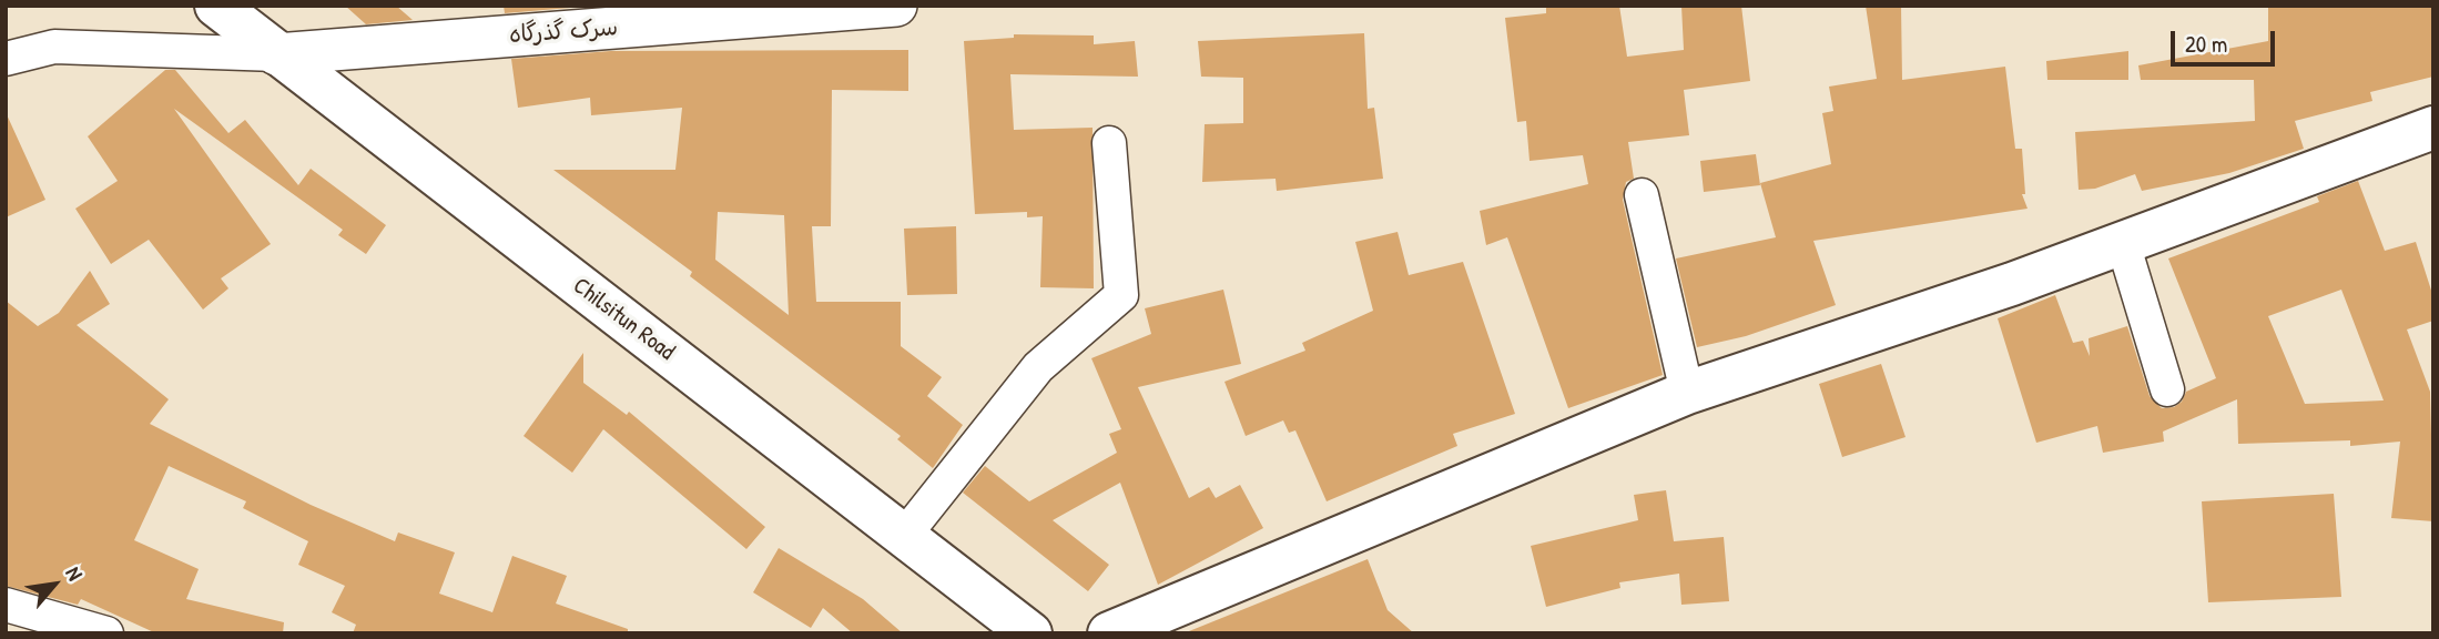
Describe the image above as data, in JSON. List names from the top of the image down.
{
  "streets": {
    "main road": ["Chilsitun Road"],
    "street": ["سرک گذرگاه"]
  },
  "crossings": [
    ["سرک گذرگاه", "Chilsitun Road"]
  ],
  "scale_bar": "20 m",
  "north": "top right"
}
